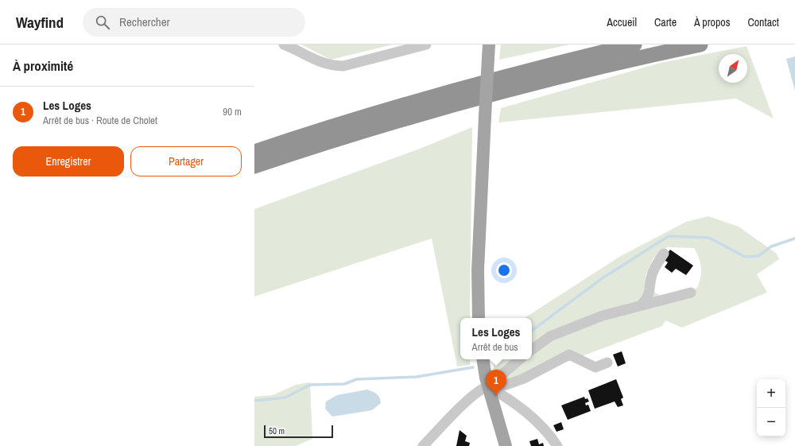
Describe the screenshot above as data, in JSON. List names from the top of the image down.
{
  "scale_bar": "50 m",
  "north": "top right",
  "page": {
    "header": "Wayfind",
    "search": "Rechercher",
    "nav": [
      "Accueil",
      "Carte",
      "À propos",
      "Contact"
    ],
    "heading": "À proximité",
    "list": [
      {
        "mark": "1",
        "name": "Les Loges",
        "note": "Arrêt de bus · Route de Cholet",
        "value": "90 m"
      }
    ],
    "buttons": ["Enregistrer", "Partager"],
    "popup": ["Les Loges", "Arrêt de bus"],
    "pins": "1",
    "map_buttons": ["+", "−"],
    "scale": "50 m"
  }
}
